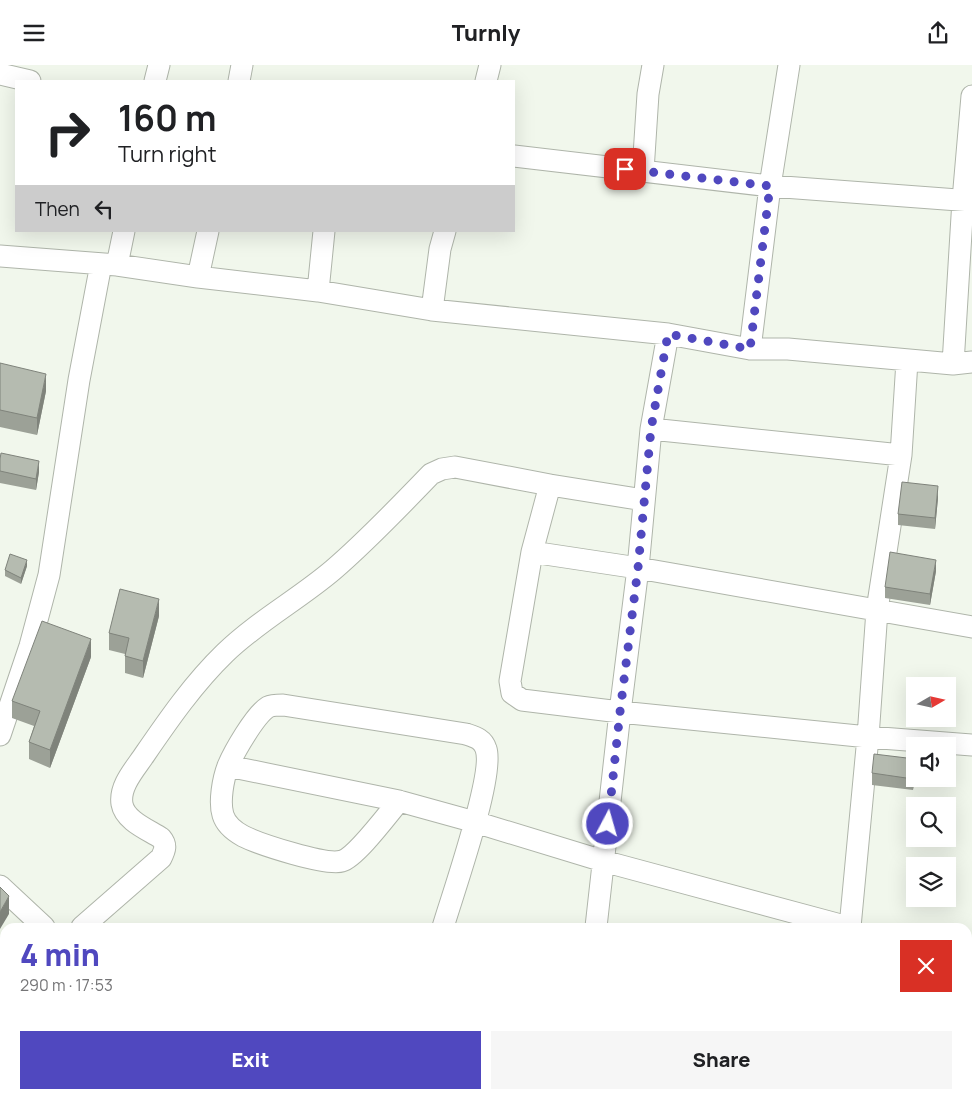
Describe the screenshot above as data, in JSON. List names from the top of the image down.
{
  "north": "right",
  "page": {
    "header": "Turnly",
    "turn": ["160 m", "Turn right"],
    "then": "Then",
    "heading": ["4 min", "290 m · 17:53"],
    "buttons": ["Exit", "Share"]
  }
}
